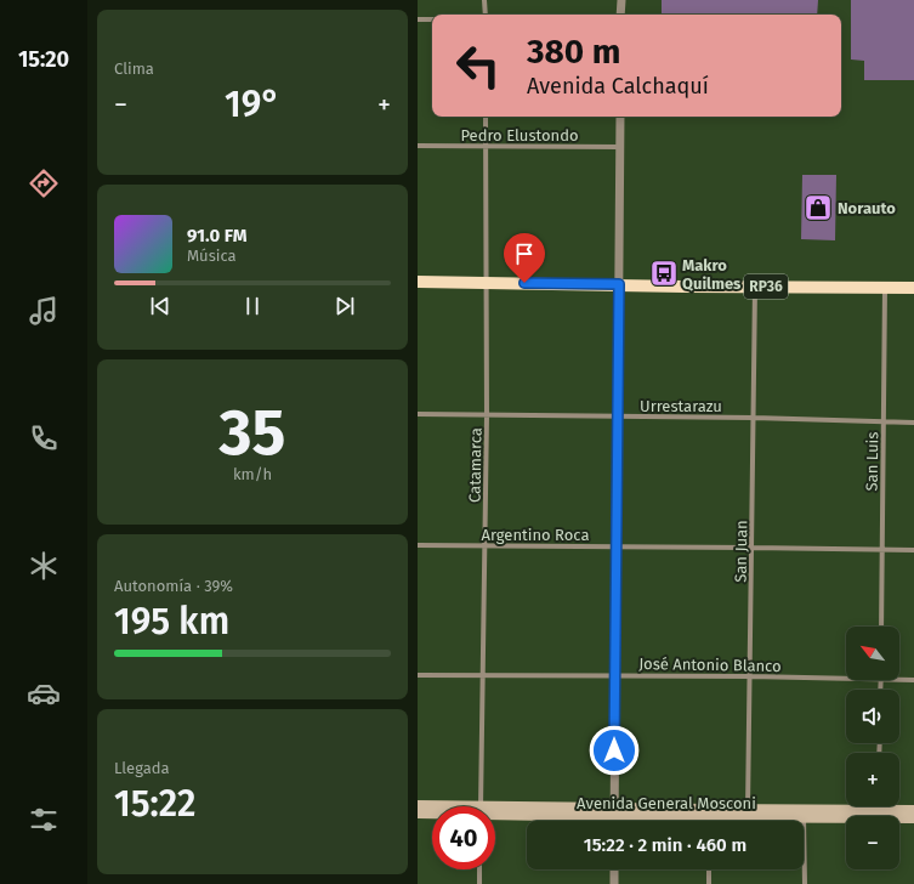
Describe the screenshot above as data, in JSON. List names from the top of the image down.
{
  "streets": {
    "main road": ["RP36", "Avenida General Mosconi"],
    "street": [
      "Pedro Elustondo",
      "Urrestarazu",
      "San Luis",
      "Catamarca",
      "Argentino Roca",
      "San Juan",
      "José Antonio Blanco"
    ]
  },
  "crossings": [
    ["Pedro Elustondo", "Catamarca"],
    ["RP36", "San Luis"],
    ["RP36", "Catamarca"],
    ["RP36", "San Juan"],
    ["Urrestarazu", "San Luis"],
    ["Urrestarazu", "Catamarca"],
    ["Urrestarazu", "San Juan"],
    ["San Luis", "Argentino Roca"],
    ["Catamarca", "Argentino Roca"],
    ["Catamarca", "José Antonio Blanco"],
    ["Argentino Roca", "San Juan"],
    ["San Juan", "José Antonio Blanco"],
    ["San Juan", "Avenida General Mosconi"]
  ],
  "places": {
    "shop": ["Norauto"],
    "bus stop": ["Makro Quilmes"]
  },
  "north": "top left",
  "page": {
    "tabs": "15:20",
    "tile": [
      "Clima",
      ["35", "km/h"],
      ["Autonomía · 39%", "195 km"],
      ["Llegada", "15:22"]
    ],
    "turn": ["380 m", "Avenida Calchaquí"],
    "heat": ["−", "19°", "+"],
    "song": ["91.0 FM", "Música"],
    "map_buttons": ["+", "−"],
    "limit": "40",
    "trip": "15:22 · 2 min · 460 m"
  }
}
